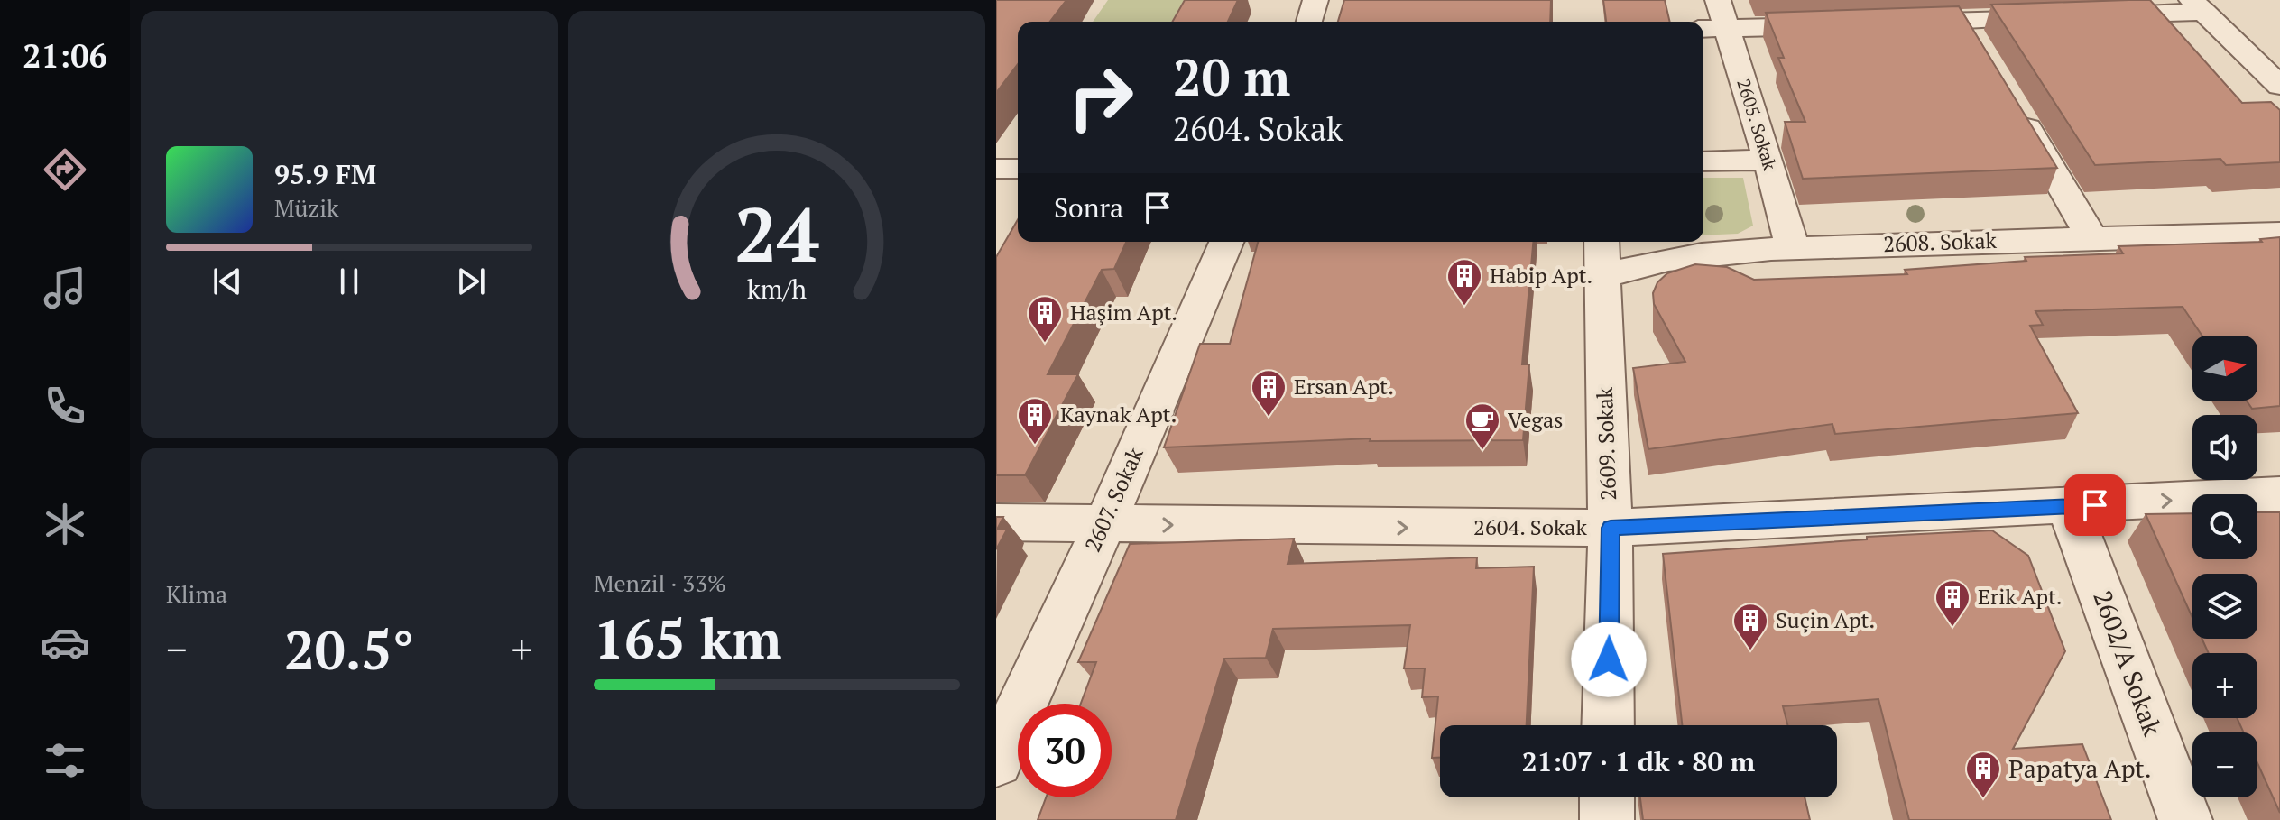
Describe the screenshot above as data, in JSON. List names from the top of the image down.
{
  "streets": {
    "street": [
      "2605. Sokak",
      "2608. Sokak",
      "2609. Sokak",
      "2607. Sokak",
      "2604. Sokak",
      "2602/A Sokak"
    ]
  },
  "crossings": [
    ["2605. Sokak", "2608. Sokak"],
    ["2608. Sokak", "2609. Sokak"],
    ["2609. Sokak", "2604. Sokak"],
    ["2607. Sokak", "2604. Sokak"],
    ["2604. Sokak", "2602/A Sokak"]
  ],
  "one_way": ["2604. Sokak"],
  "places": {
    "building": [
      "Habip Apt.",
      "Haşim Apt.",
      "Ersan Apt.",
      "Kaynak Apt.",
      "Erik Apt.",
      "Suçin Apt.",
      "Papatya Apt."
    ],
    "cafe": ["Vegas"]
  },
  "north": "right",
  "page": {
    "tabs": "21:06",
    "turn": ["20 m", "2604. Sokak"],
    "song": ["95.9 FM", "Müzik"],
    "then": "Sonra",
    "map_buttons": ["+", "−"],
    "tile": [
      "Klima",
      ["Menzil · 33%", "165 km"]
    ],
    "heat": ["−", "20.5°", "+"],
    "limit": "30",
    "trip": "21:07 · 1 dk · 80 m",
    "gauge": ["24", "km/h"]
  }
}
